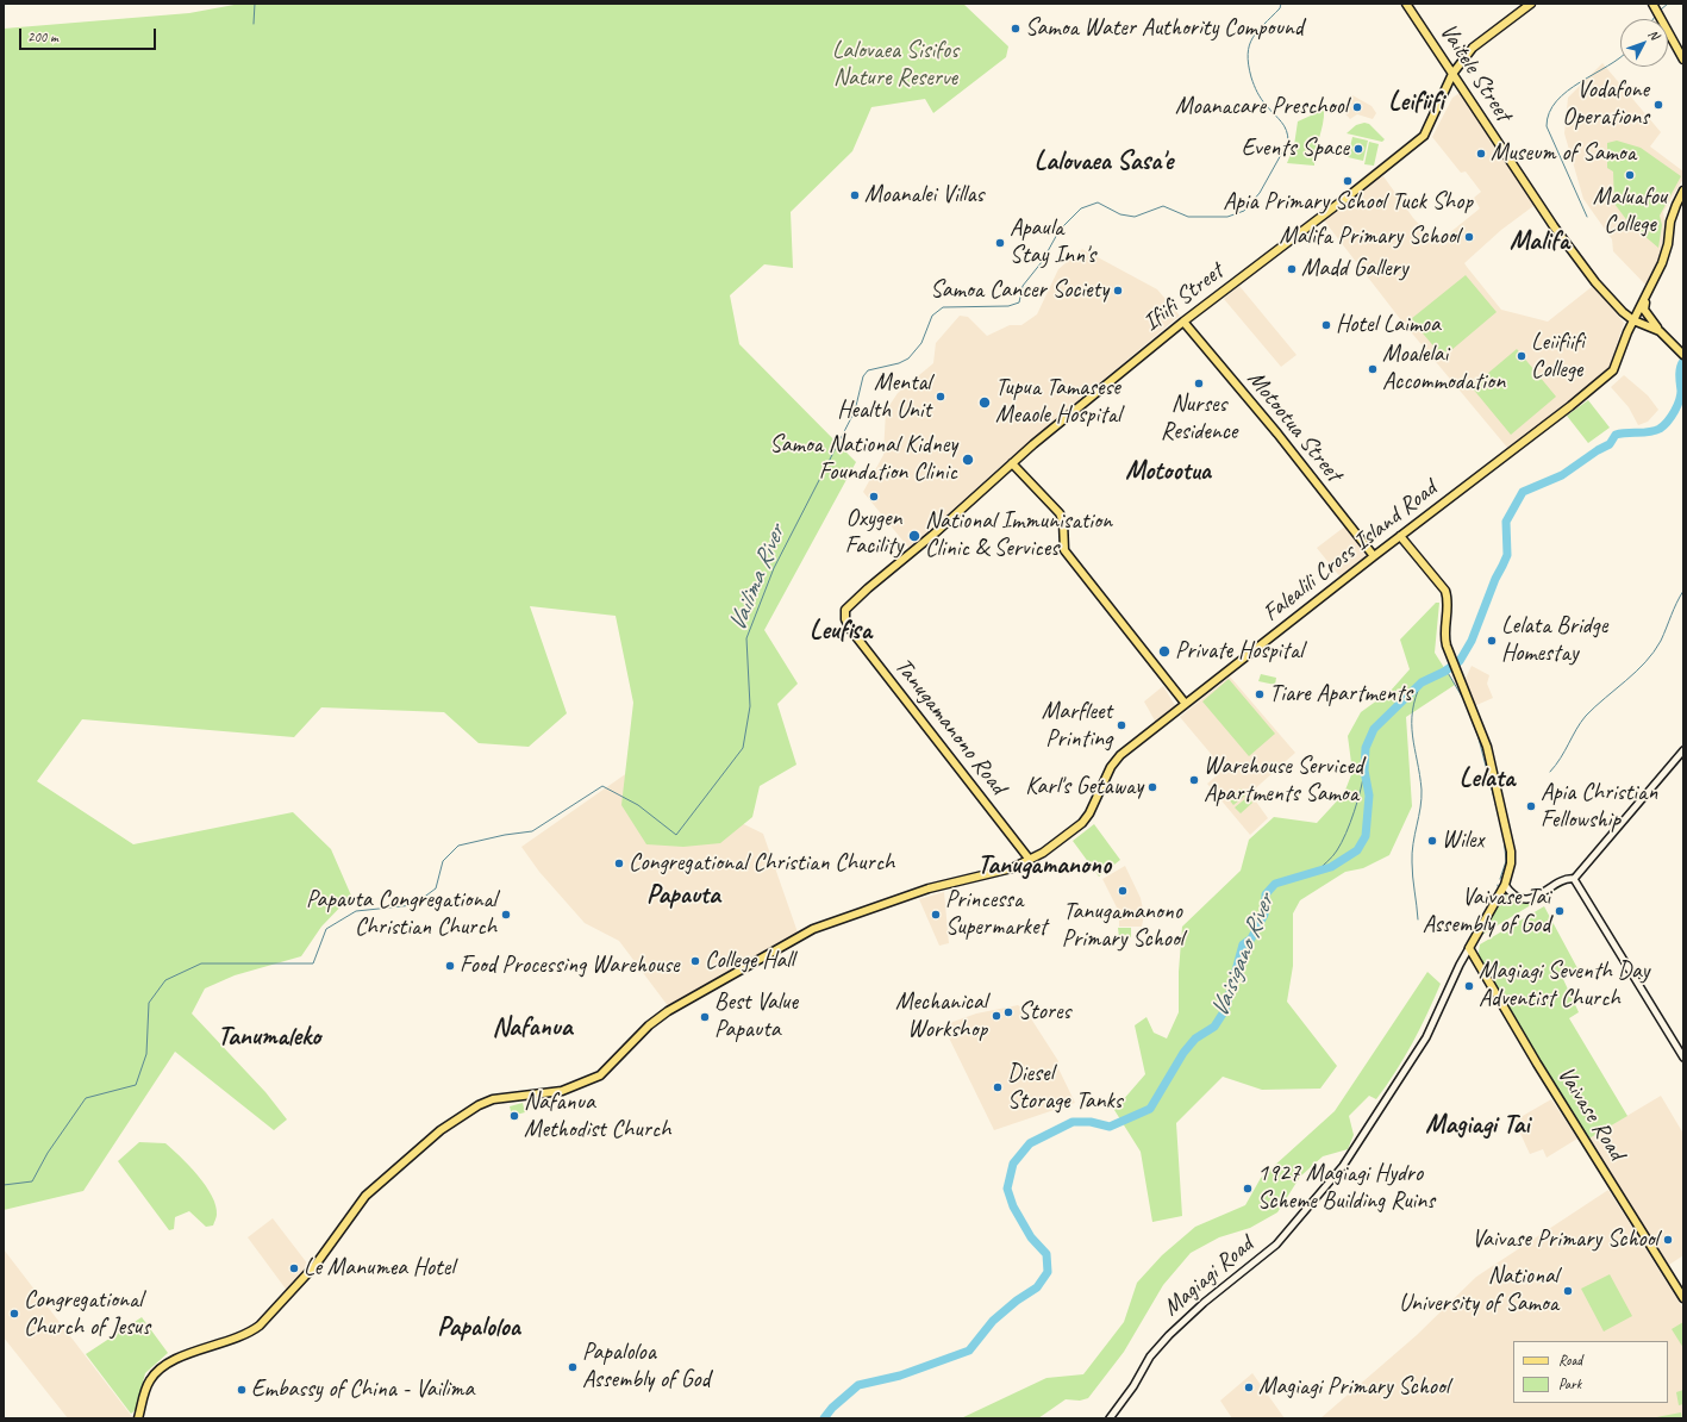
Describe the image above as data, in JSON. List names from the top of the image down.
{
  "streets": {
    "main road": [
      "Vaitele Street",
      "Ifiifi Street",
      "Motootua Street",
      "Falealili Cross Island Road",
      "Tanugamanono Road",
      "Vaivase Road"
    ],
    "street": ["Magiagi Road"]
  },
  "crossings": [
    ["Vaitele Street", "Ifiifi Street"],
    ["Vaitele Street", "Falealili Cross Island Road"],
    ["Ifiifi Street", "Motootua Street"],
    ["Ifiifi Street", "Tanugamanono Road"],
    ["Motootua Street", "Falealili Cross Island Road"],
    ["Falealili Cross Island Road", "Tanugamanono Road"],
    ["Vaivase Road", "Magiagi Road"]
  ],
  "districts": [
    "Leifiifi",
    "Lalovaea Sasa'e",
    "Malifa",
    "Motootua",
    "Leufisa",
    "Lelata",
    "Tanugamanono",
    "Papauta",
    "Nafanua",
    "Tanumaleko",
    "Magiagi Tai",
    "Papaloloa"
  ],
  "water": ["Vailima River", "Vaisigano River"],
  "parks": ["Lalovaea Sisifos Nature Reserve"],
  "places": [
    "Samoa Water Authority Compound",
    "Vodafone Operations",
    "Moanacare Preschool",
    "Events Space",
    "Museum of Samoa",
    "Maluafou College",
    "Apia Primary School Tuck Shop",
    "Moanalei Villas",
    "Malifa Primary School",
    "Apaula Stay Inn's",
    "Madd Gallery",
    "Samoa Cancer Society",
    "Hotel Laimoa",
    "Leiifiifi College",
    "Moalelai Accommodation",
    "Nurses Residence",
    "Mental Health Unit",
    "Tupua Tamasese Meaole Hospital",
    "Samoa National Kidney Foundation Clinic",
    "Oxygen Facility",
    "National Immunisation Clinic & Services",
    "Lelata Bridge Homestay",
    "Private Hospital",
    "Tiare Apartments",
    "Marfleet Printing",
    "Warehouse Serviced Apartments Samoa",
    "Karl's Getaway",
    "Apia Christian Fellowship",
    "Wilex",
    "Congregational Christian Church",
    "Tanugamanono Primary School",
    "Vaivase Tai Assembly of God",
    "Papauta Congregational Christian Church",
    "Princessa Supermarket",
    "College Hall",
    "Food Processing Warehouse",
    "Magiagi Seventh Day Adventist Church",
    "Stores",
    "Mechanical Workshop",
    "Best Value Papauta",
    "Diesel Storage Tanks",
    "Nafanua Methodist Church",
    "1927 Magiagi Hydro Scheme Building Ruins",
    "Vaivase Primary School",
    "Le Manumea Hotel",
    "National University of Samoa",
    "Congregational Church of Jesus",
    "Papaloloa Assembly of God",
    "Magiagi Primary School",
    "Embassy of China - Vailima"
  ],
  "legend": ["Road", "Park"],
  "scale_bar": "200 m",
  "north": "top right"
}
